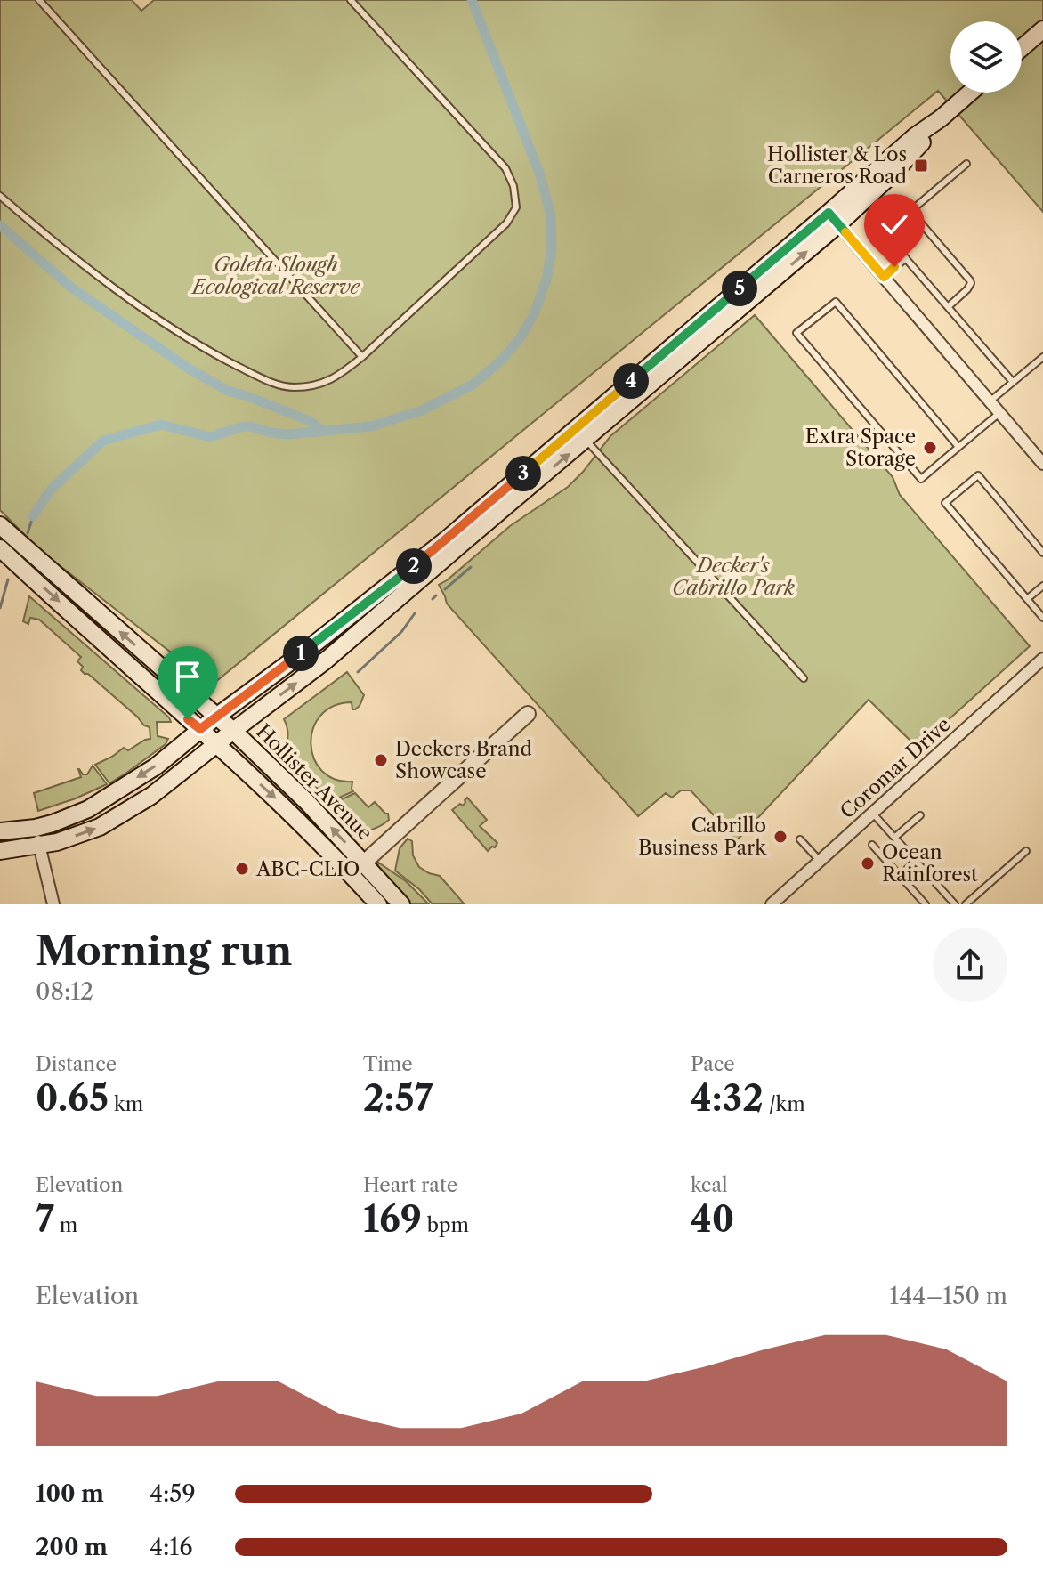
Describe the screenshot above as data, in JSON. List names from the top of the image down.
{
  "streets": {
    "main road": ["Hollister Avenue"],
    "street": ["Coromar Drive"]
  },
  "parks": ["Goleta Slough Ecological Reserve", "Decker's Cabrillo Park"],
  "places": {
    "transit": ["Hollister & Los Carneros Road"],
    "other": [
      "Extra Space Storage",
      "Deckers Brand Showcase",
      "Cabrillo Business Park",
      "Ocean Rainforest",
      "ABC-CLIO"
    ]
  },
  "page": {
    "pins": [
      "5",
      "4",
      "3",
      "2",
      "1"
    ],
    "heading": ["Morning run", "08:12"],
    "stats": [
      ["Distance", "0.65 km"],
      ["Time", "2:57"],
      ["Pace", "4:32 /km"],
      ["Elevation", "7 m"],
      ["Heart rate", "169 bpm"],
      ["kcal", "40"]
    ],
    "chart": ["Elevation", "144–150 m"],
    "list": [
      {
        "name": "100 m",
        "note": "4:59"
      },
      {
        "name": "200 m",
        "note": "4:16"
      }
    ]
  }
}
